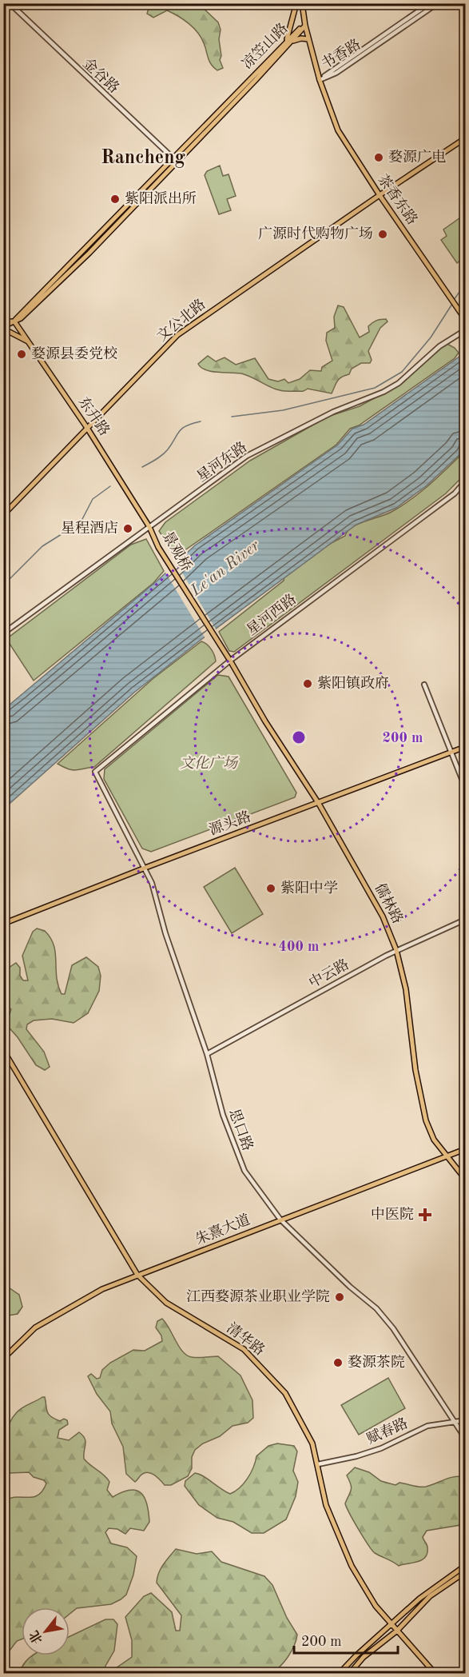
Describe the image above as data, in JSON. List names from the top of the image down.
{
  "streets": {
    "main road": [
      "凉笠山路",
      "茶香东路",
      "文公北路",
      "东升路",
      "景观桥",
      "源头路",
      "儒林路",
      "朱熹大道",
      "清华路"
    ],
    "street": [
      "书香路",
      "金谷路",
      "星河东路",
      "星河西路",
      "中云路",
      "思口路",
      "赋春路"
    ]
  },
  "crossings": [
    ["凉笠山路", "金谷路"],
    ["凉笠山路", "茶香东路"],
    ["凉笠山路", "东升路"],
    ["书香路", "茶香东路"],
    ["茶香东路", "文公北路"],
    ["文公北路", "东升路"],
    ["东升路", "星河东路"],
    ["东升路", "景观桥"],
    ["星河东路", "景观桥"],
    ["景观桥", "星河西路"],
    ["景观桥", "儒林路"],
    ["星河西路", "儒林路"],
    ["星河西路", "思口路"],
    ["源头路", "儒林路"],
    ["源头路", "思口路"],
    ["儒林路", "中云路"],
    ["儒林路", "朱熹大道"],
    ["中云路", "思口路"],
    ["思口路", "朱熹大道"],
    ["思口路", "赋春路"],
    ["朱熹大道", "清华路"],
    ["清华路", "赋春路"]
  ],
  "districts": ["Rancheng"],
  "water": ["Le'an River"],
  "parks": ["文化广场"],
  "places": {
    "other": [
      "婺源广电",
      "紫阳派出所",
      "广源时代购物广场",
      "婺源县委党校",
      "星程酒店",
      "紫阳镇政府",
      "紫阳中学",
      "江西婺源茶业职业学院",
      "婺源茶院"
    ],
    "health": ["中医院"]
  },
  "scale_bar": "200 m",
  "north": "bottom left",
  "rings": ["200 m", "400 m"]
}
